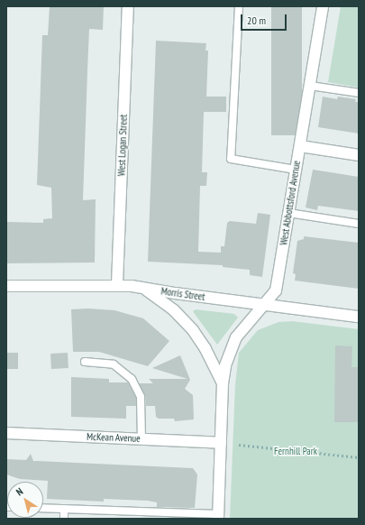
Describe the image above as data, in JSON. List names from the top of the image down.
{
  "streets": {
    "street": [
      "West Logan Street",
      "West Abbottsford Avenue",
      "Morris Street",
      "McKean Avenue"
    ]
  },
  "crossings": [
    ["West Logan Street", "Morris Street"],
    ["West Abbottsford Avenue", "Morris Street"],
    ["West Abbottsford Avenue", "McKean Avenue"]
  ],
  "parks": ["Fernhill Park"],
  "scale_bar": "20 m",
  "north": "top left"
}
